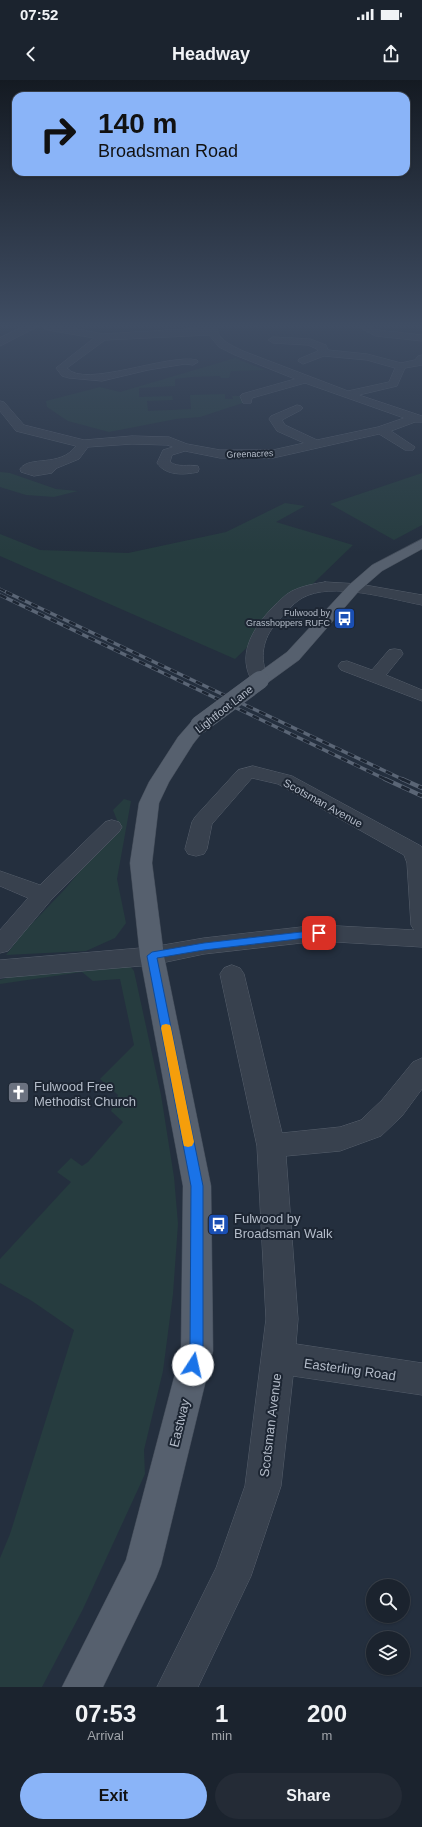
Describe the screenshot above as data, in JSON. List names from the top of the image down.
{
  "streets": {
    "main road": ["Lightfoot Lane", "Eastway"],
    "street": ["Greenacres", "Scotsman Avenue", "Easterling Road"]
  },
  "crossings": [
    ["Lightfoot Lane", "Eastway"],
    ["Scotsman Avenue", "Easterling Road"]
  ],
  "places": {
    "bus stop": ["Fulwood by Grasshoppers RUFC", "Fulwood by Broadsman Walk"],
    "church": ["Fulwood Free Methodist Church"]
  },
  "page": {
    "status": "07:52",
    "header": "Headway",
    "turn": ["140 m", "Broadsman Road"],
    "eta": [
      "07:53",
      "Arrival",
      "1",
      "min",
      "200",
      "m"
    ],
    "buttons": ["Exit", "Share"]
  }
}
